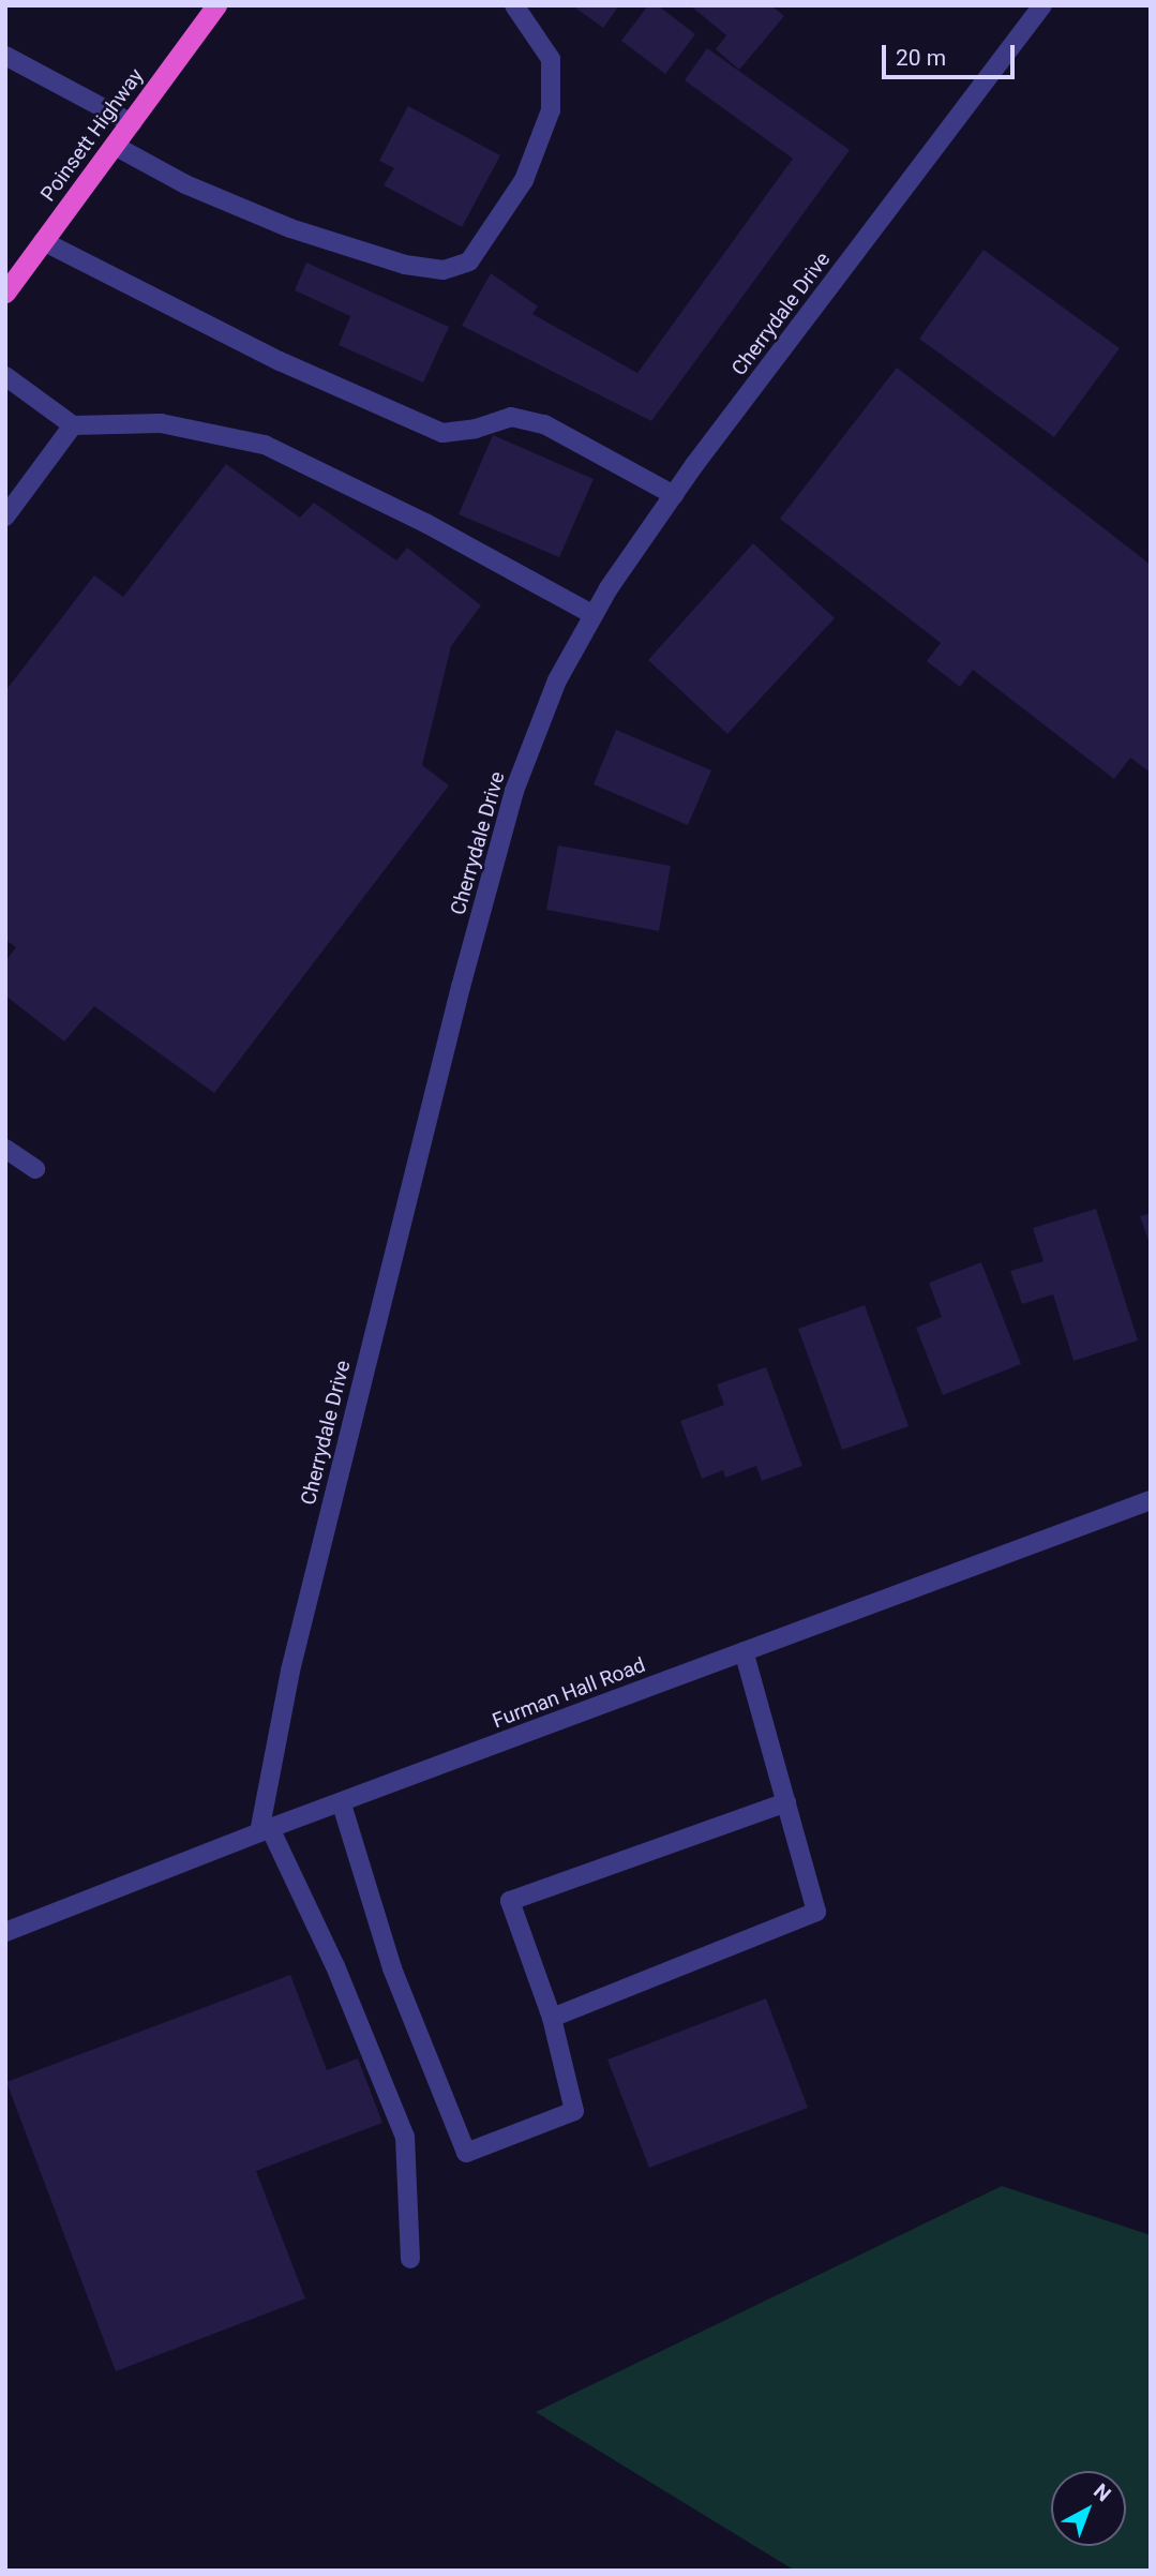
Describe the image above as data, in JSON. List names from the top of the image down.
{
  "streets": {
    "highway": ["Poinsett Highway"],
    "street": ["Cherrydale Drive", "Furman Hall Road"]
  },
  "crossings": [
    ["Cherrydale Drive", "Furman Hall Road"]
  ],
  "scale_bar": "20 m",
  "north": "top right"
}
